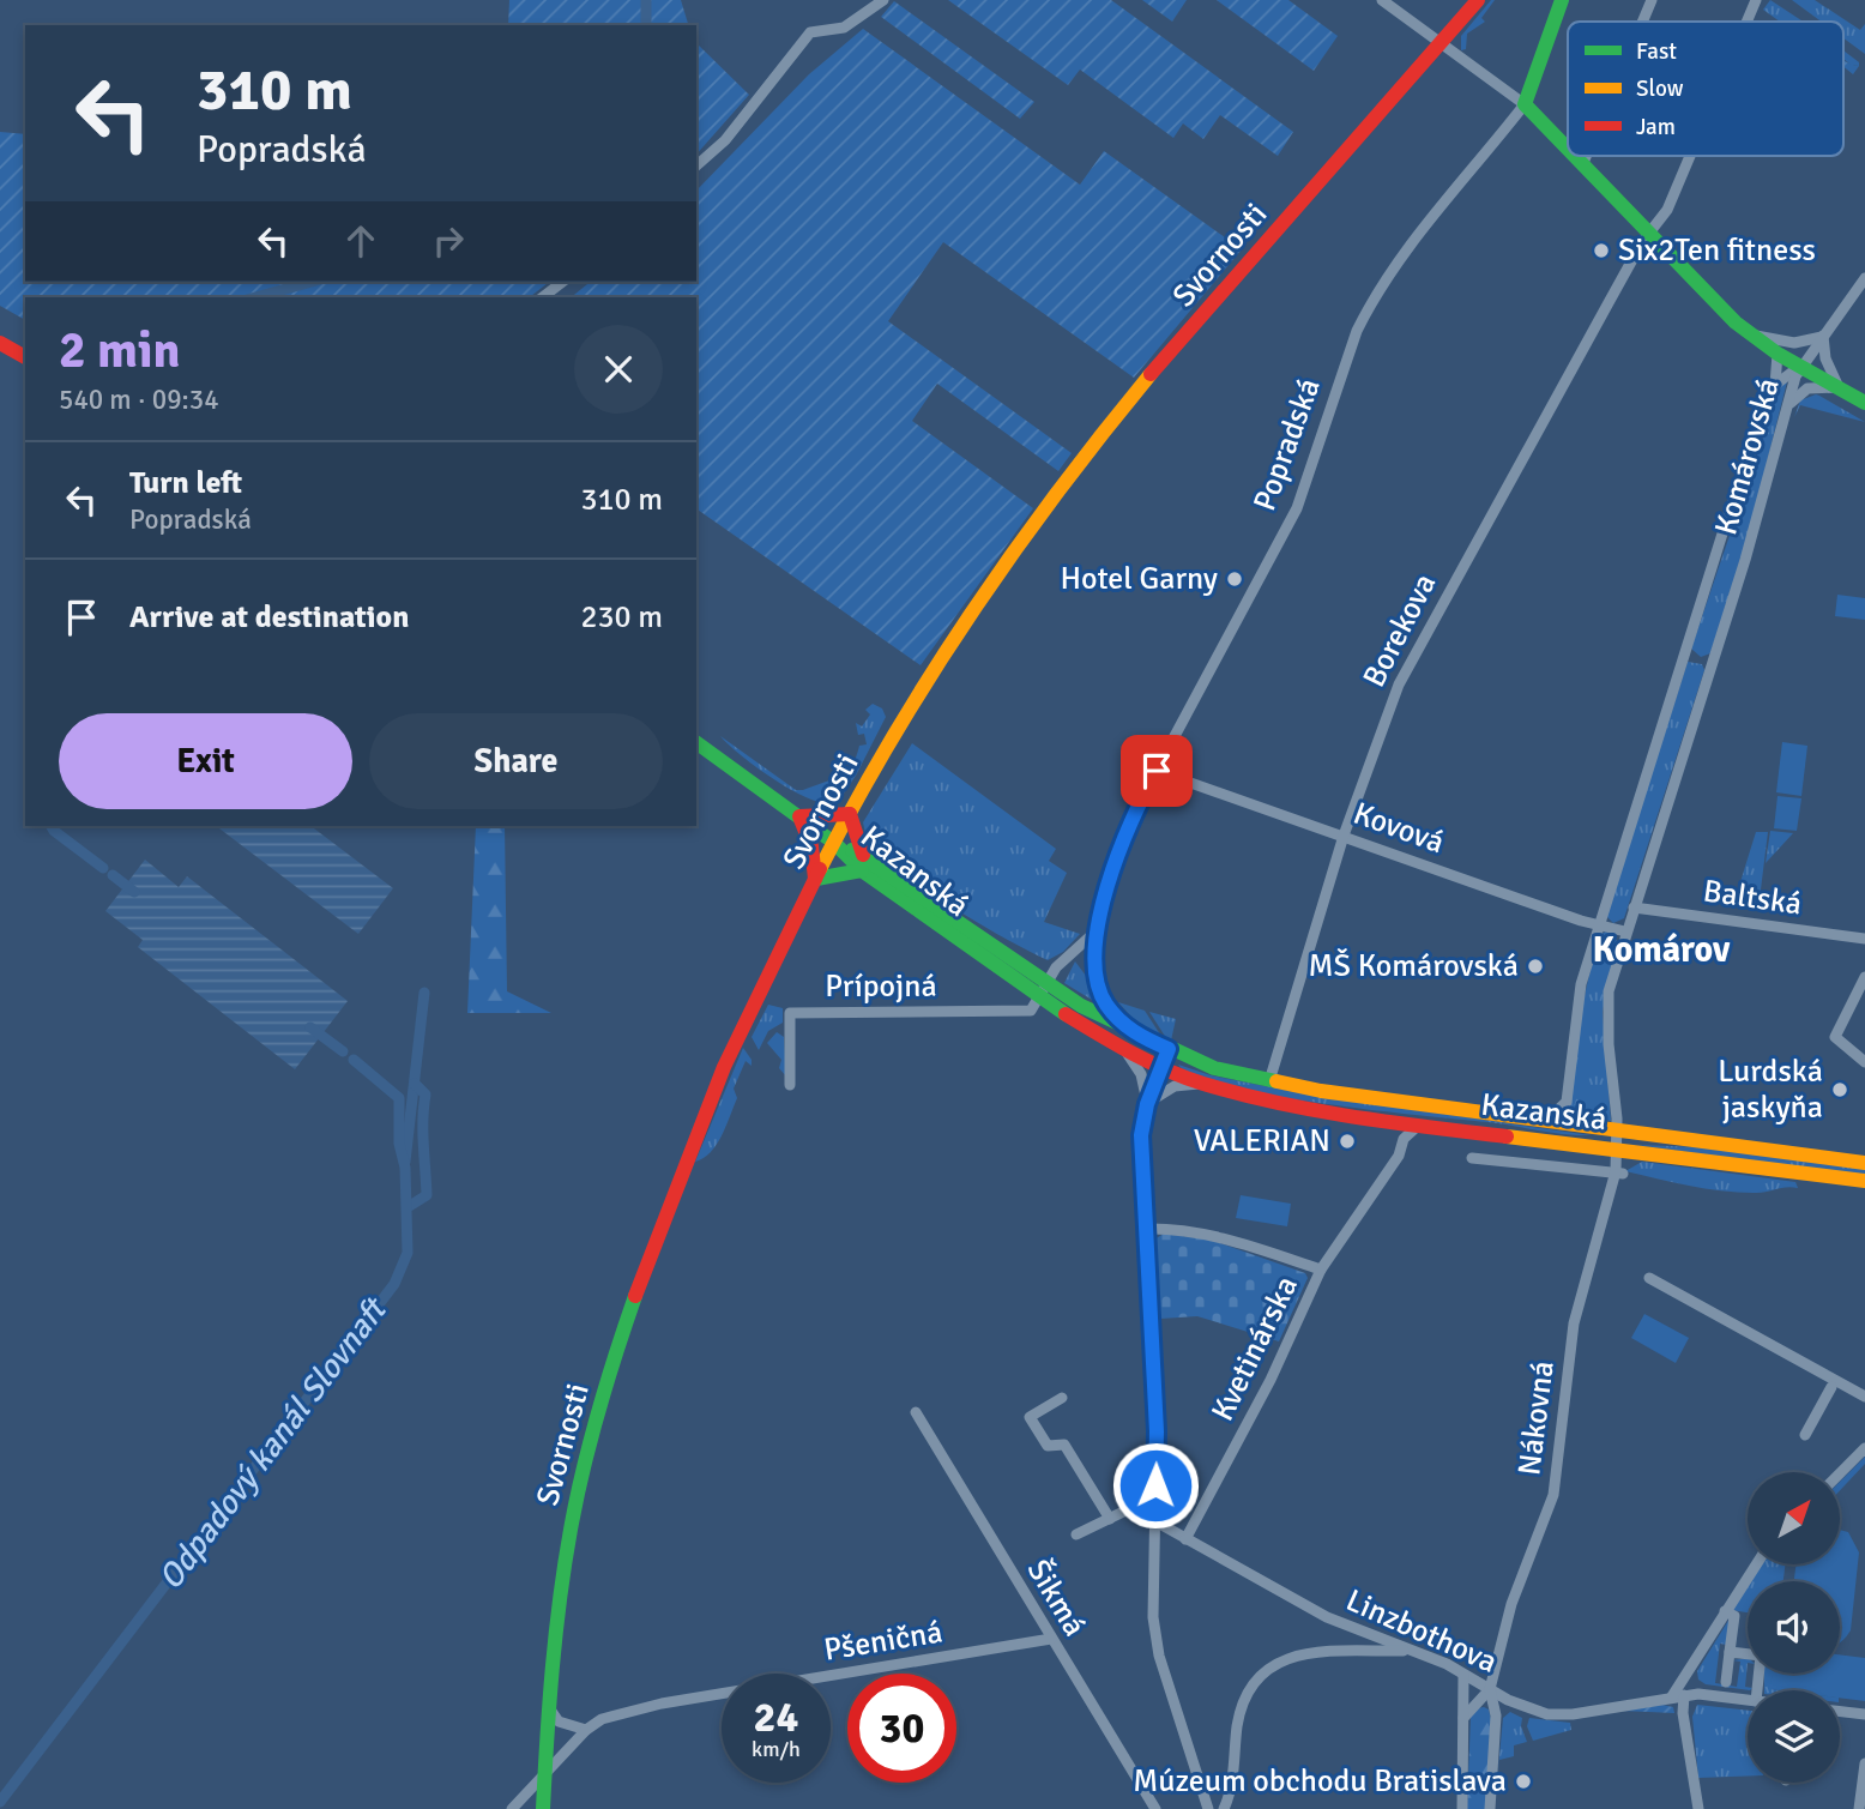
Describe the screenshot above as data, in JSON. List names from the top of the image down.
{
  "streets": {
    "main road": ["Svornosti", "Popradská", "Kazanská"],
    "street": [
      "Komárovská",
      "Borekova",
      "Kovová",
      "Baltská",
      "Prípojná",
      "Kvetinárska",
      "Nákovná",
      "Šikmá",
      "Linzbothova",
      "Pšeničná"
    ]
  },
  "crossings": [
    ["Svornosti", "Kazanská"],
    ["Svornosti", "Pšeničná"],
    ["Popradská", "Kovová"],
    ["Popradská", "Kazanská"],
    ["Popradská", "Prípojná"],
    ["Komárovská", "Kovová"],
    ["Komárovská", "Kazanská"],
    ["Komárovská", "Baltská"],
    ["Komárovská", "Nákovná"],
    ["Borekova", "Kovová"],
    ["Borekova", "Kazanská"],
    ["Kazanská", "Prípojná"],
    ["Kazanská", "Kvetinárska"],
    ["Kazanská", "Nákovná"],
    ["Kvetinárska", "Linzbothova"],
    ["Nákovná", "Linzbothova"],
    ["Šikmá", "Pšeničná"]
  ],
  "districts": ["Komárov"],
  "water": ["Odpadový kanál Slovnaft"],
  "places": [
    "Six2Ten fitness",
    "Hotel Garny",
    "MŠ Komárovská",
    "Lurdská jaskyňa",
    "VALERIAN",
    "Múzeum obchodu Bratislava"
  ],
  "legend": ["Fast", "Slow", "Jam"],
  "north": "top right",
  "page": {
    "turn": ["310 m", "Popradská"],
    "heading": ["2 min", "540 m · 09:34"],
    "list": [
      {
        "name": "Turn left",
        "note": "Popradská",
        "value": "310 m"
      },
      {
        "name": "Arrive at destination",
        "value": "230 m"
      }
    ],
    "buttons": ["Exit", "Share"],
    "speed": "24 km/h",
    "limit": "30"
  }
}
